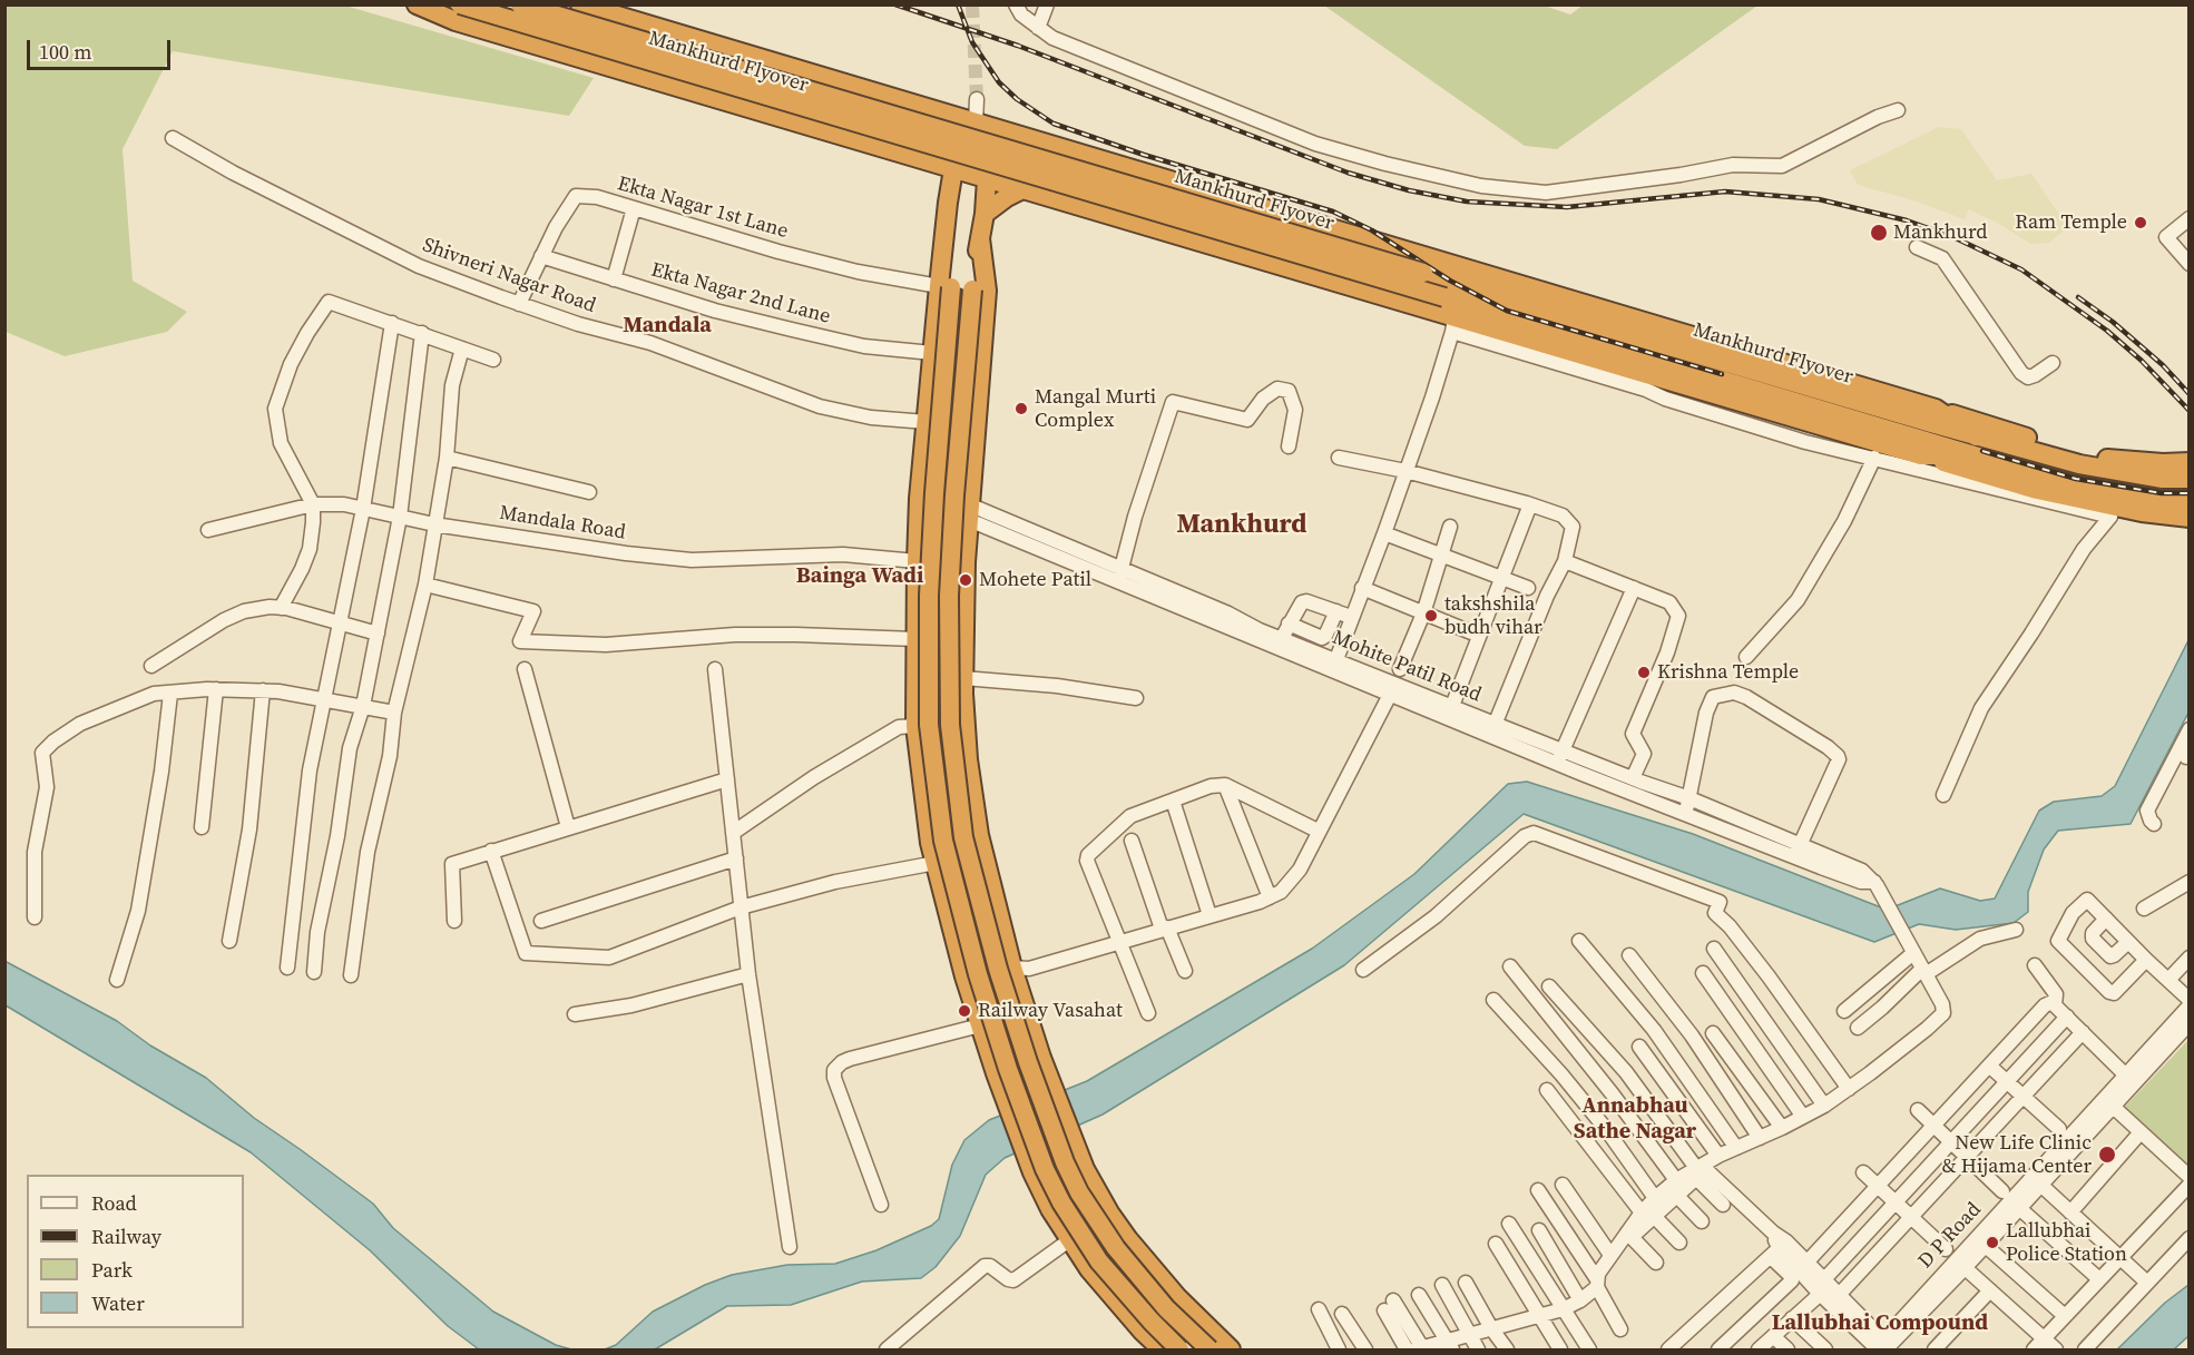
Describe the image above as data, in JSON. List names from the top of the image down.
{
  "streets": {
    "highway": ["Mankhurd Flyover"],
    "street": [
      "Ekta Nagar 1st Lane",
      "Shivneri Nagar Road",
      "Ekta Nagar 2nd Lane",
      "Mandala Road",
      "Mohite Patil Road",
      "D P Road"
    ]
  },
  "crossings": [
    ["Ekta Nagar 1st Lane", "Shivneri Nagar Road"],
    ["Ekta Nagar 1st Lane", "Ekta Nagar 2nd Lane"]
  ],
  "districts": [
    "Mandala",
    "Mankhurd",
    "Bainga Wadi",
    "Annabhau Sathe Nagar",
    "Lallubhai Compound"
  ],
  "places": [
    "Ram Temple",
    "Mankhurd",
    "Mangal Murti Complex",
    "Mohete Patil",
    "takshshila budh vihar",
    "Krishna Temple",
    "Railway Vasahat",
    "New Life Clinic & Hijama Center",
    "Lallubhai Police Station"
  ],
  "legend": [
    "Road",
    "Railway",
    "Park",
    "Water"
  ],
  "scale_bar": "100 m"
}
